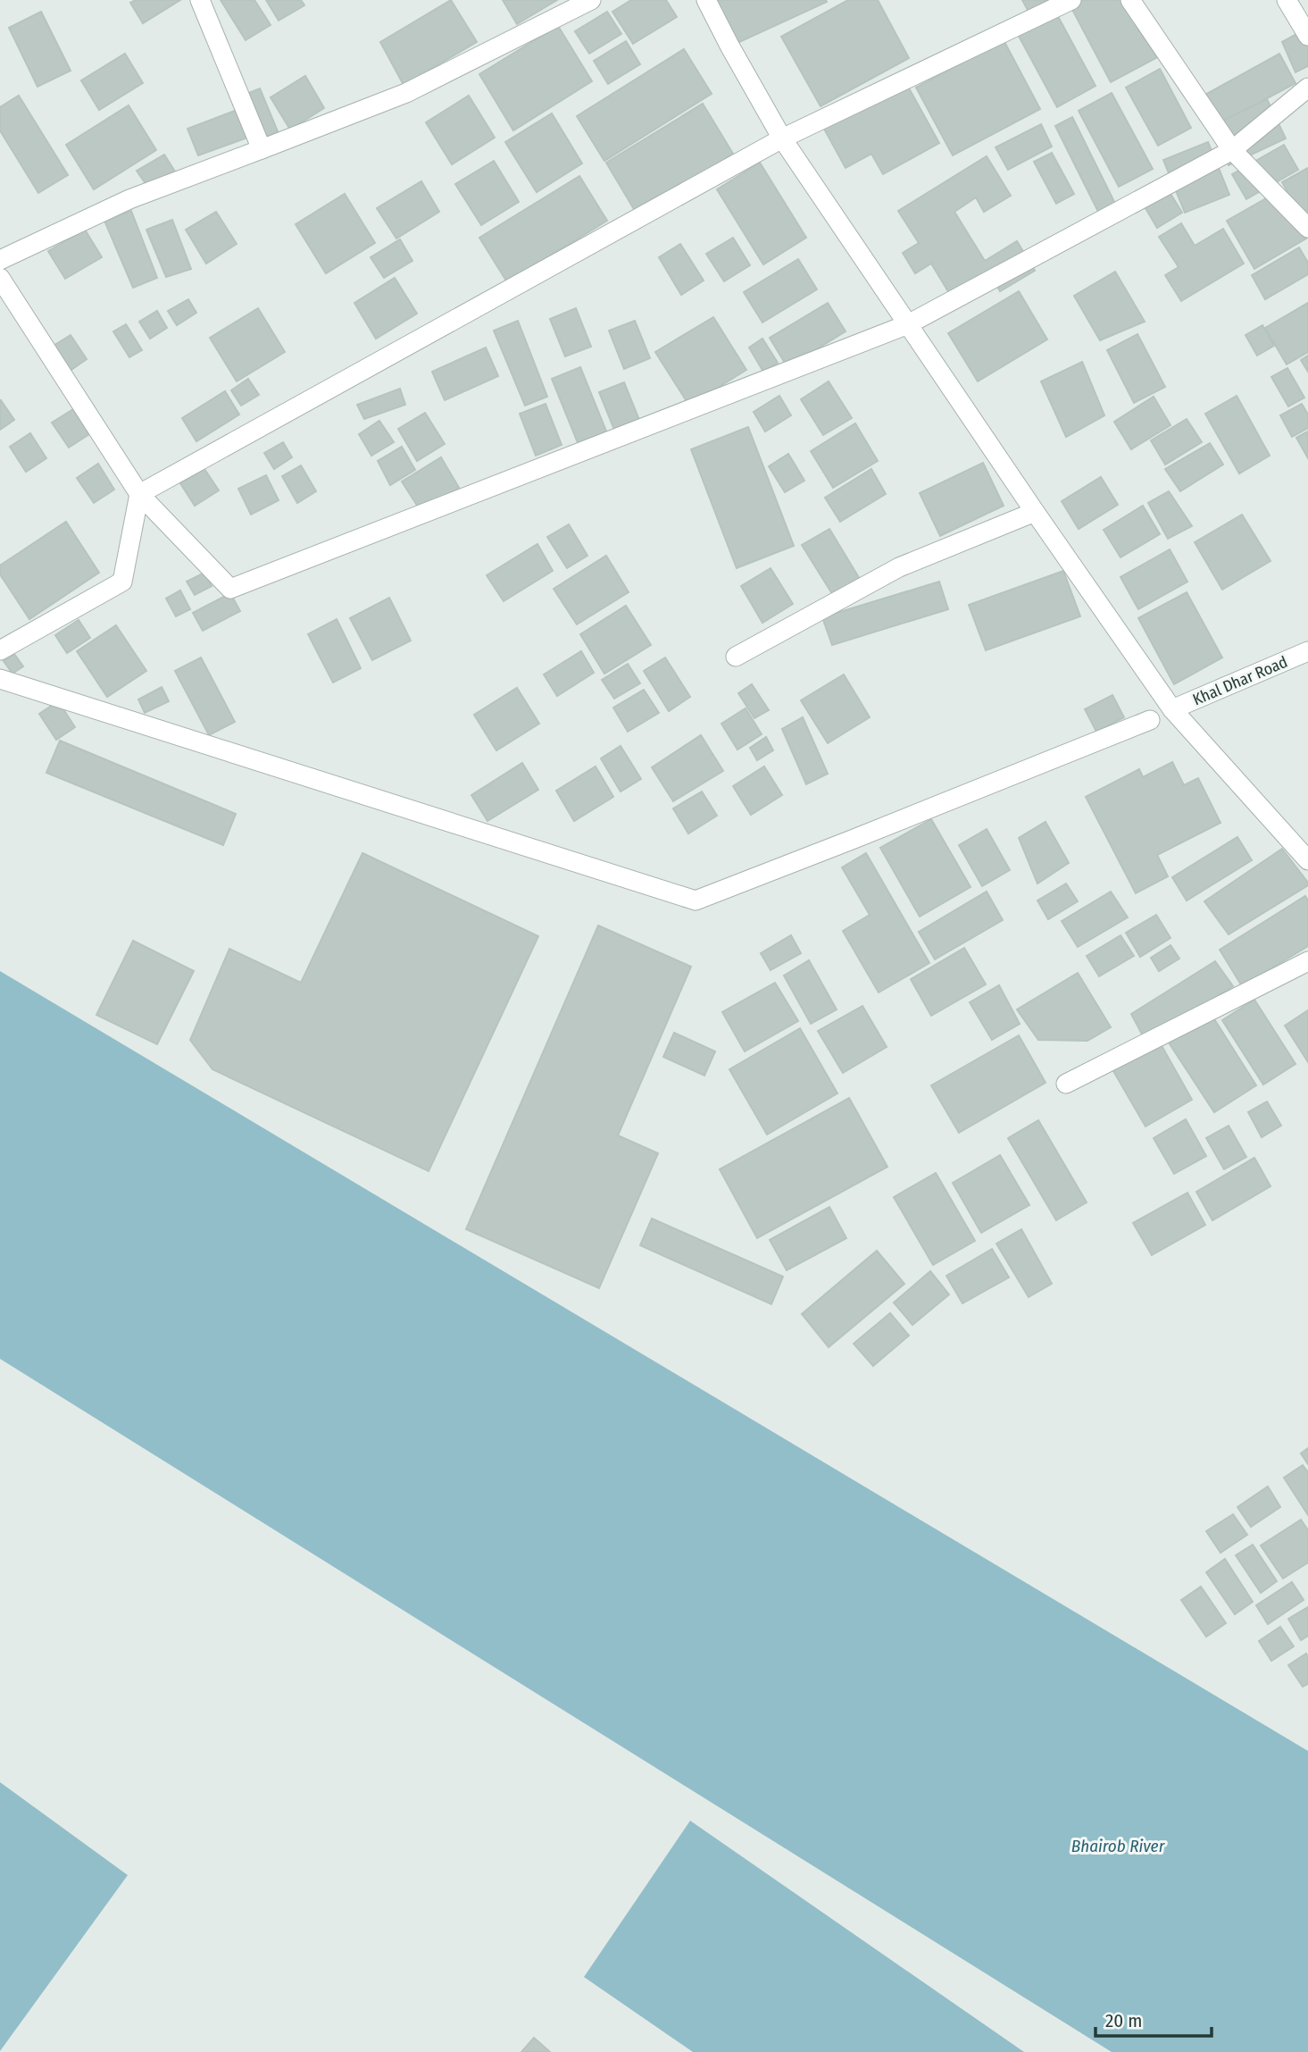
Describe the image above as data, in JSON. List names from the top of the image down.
{
  "streets": {
    "street": ["Khal Dhar Road"]
  },
  "water": ["Bhairob River"],
  "scale_bar": "20 m"
}
